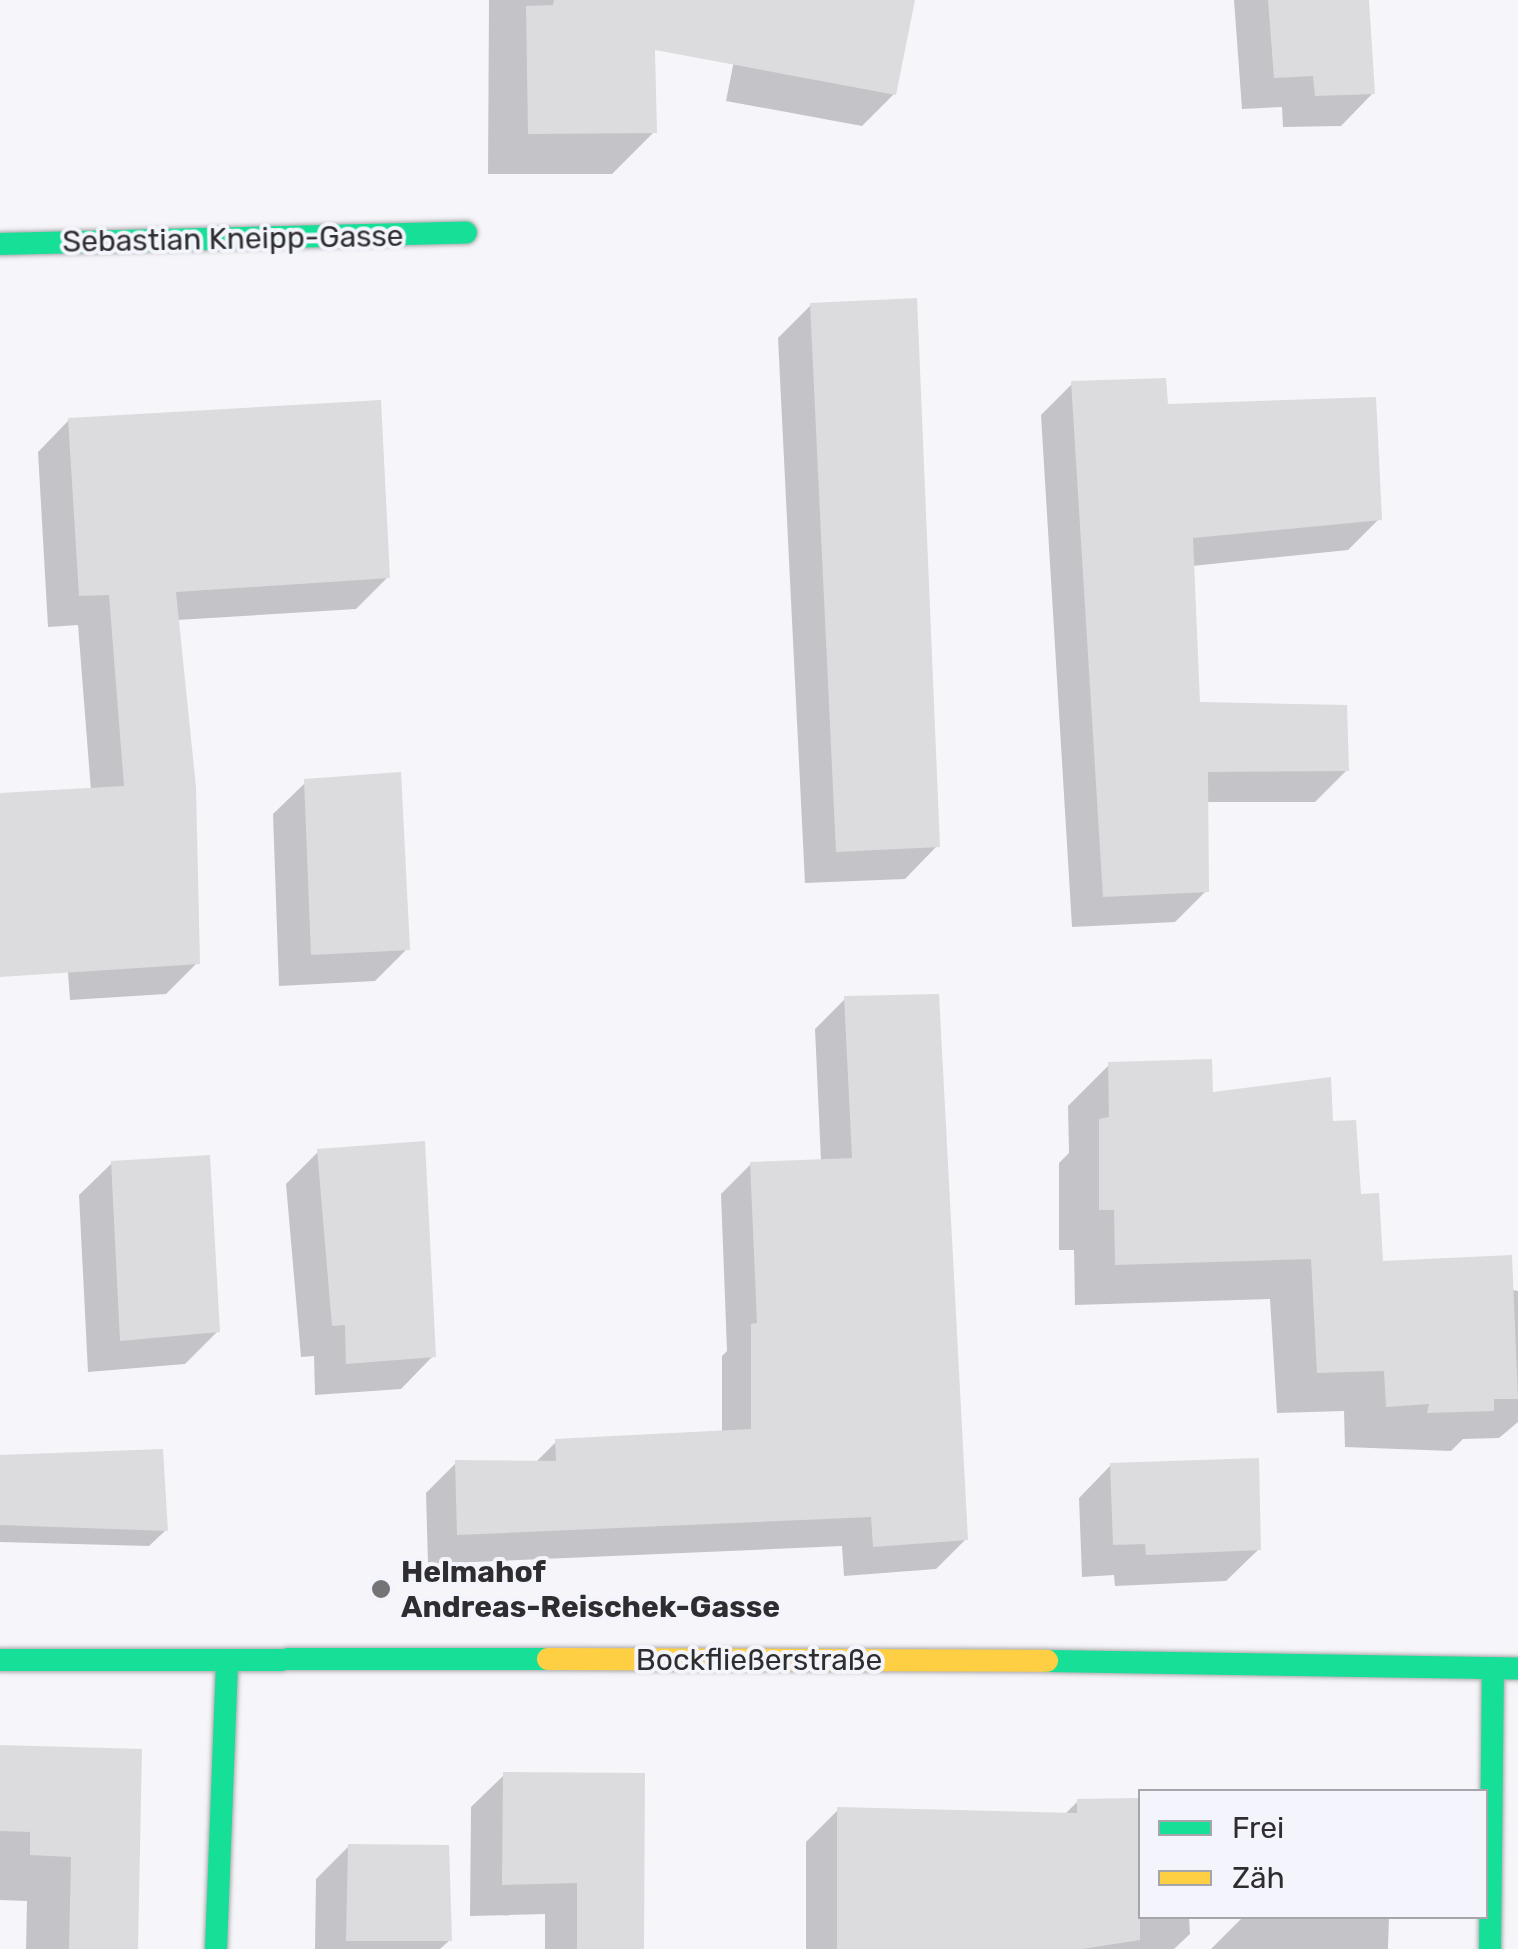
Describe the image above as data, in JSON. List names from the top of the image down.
{
  "streets": {
    "main road": ["Sebastian Kneipp-Gasse", "Bockfließerstraße"]
  },
  "places": ["Helmahof Andreas-Reischek-Gasse"],
  "legend": ["Frei", "Zäh"]
}
